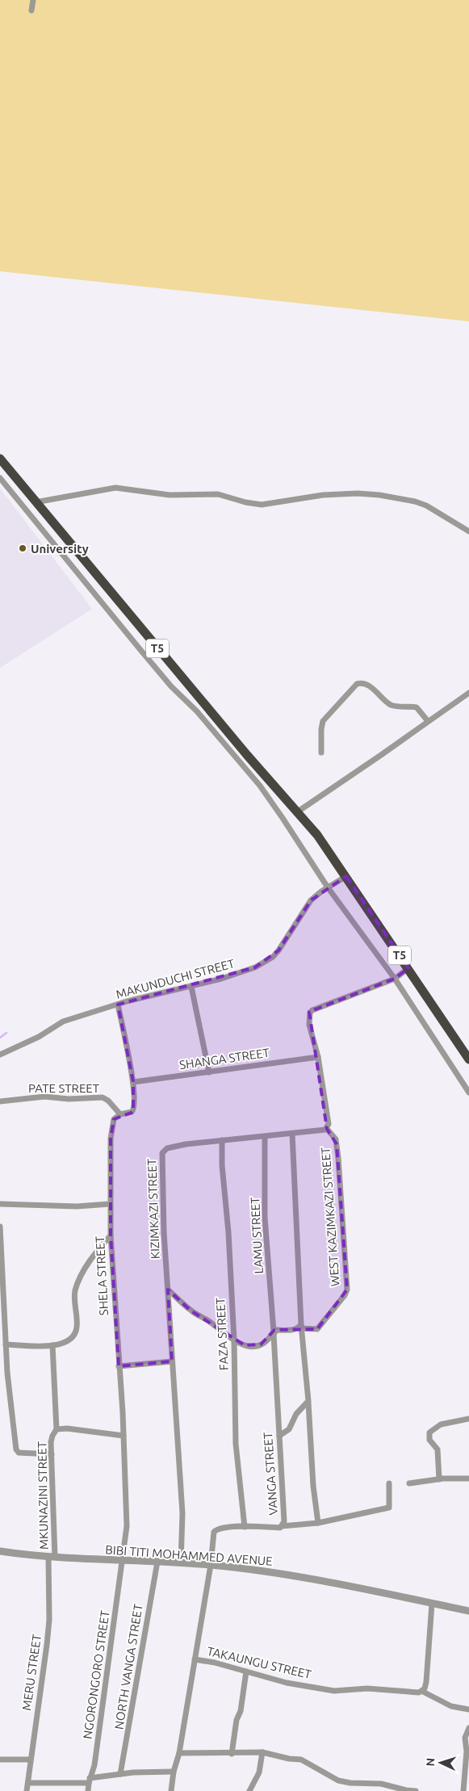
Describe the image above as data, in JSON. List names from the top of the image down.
{
  "streets": {
    "highway": ["T5"],
    "street": [
      "MAKUNDUCHI STREET",
      "SHANGA STREET",
      "PATE STREET",
      "KIZIMKAZI STREET",
      "WEST KAZIMKAZI STREET",
      "LAMU STREET",
      "SHELA STREET",
      "FAZA STREET",
      "VANGA STREET",
      "MKUNAZINI STREET",
      "BIBI TITI MOHAMMED AVENUE",
      "TAKAUNGU STREET",
      "NORTH VANGA STREET",
      "MERU STREET",
      "NGORONGORO STREET"
    ]
  },
  "crossings": [
    ["T5", "MAKUNDUCHI STREET"],
    ["MAKUNDUCHI STREET", "SHELA STREET"],
    ["SHANGA STREET", "SHELA STREET"],
    ["PATE STREET", "SHELA STREET"],
    ["KIZIMKAZI STREET", "WEST KAZIMKAZI STREET"],
    ["KIZIMKAZI STREET", "LAMU STREET"],
    ["KIZIMKAZI STREET", "FAZA STREET"],
    ["KIZIMKAZI STREET", "BIBI TITI MOHAMMED AVENUE"],
    ["LAMU STREET", "VANGA STREET"],
    ["SHELA STREET", "MKUNAZINI STREET"],
    ["SHELA STREET", "BIBI TITI MOHAMMED AVENUE"],
    ["SHELA STREET", "NGORONGORO STREET"],
    ["FAZA STREET", "VANGA STREET"],
    ["VANGA STREET", "BIBI TITI MOHAMMED AVENUE"],
    ["VANGA STREET", "TAKAUNGU STREET"],
    ["MKUNAZINI STREET", "BIBI TITI MOHAMMED AVENUE"],
    ["MKUNAZINI STREET", "MERU STREET"],
    ["BIBI TITI MOHAMMED AVENUE", "NORTH VANGA STREET"],
    ["BIBI TITI MOHAMMED AVENUE", "MERU STREET"],
    ["BIBI TITI MOHAMMED AVENUE", "NGORONGORO STREET"]
  ],
  "places": ["University"],
  "north": "left"
}
